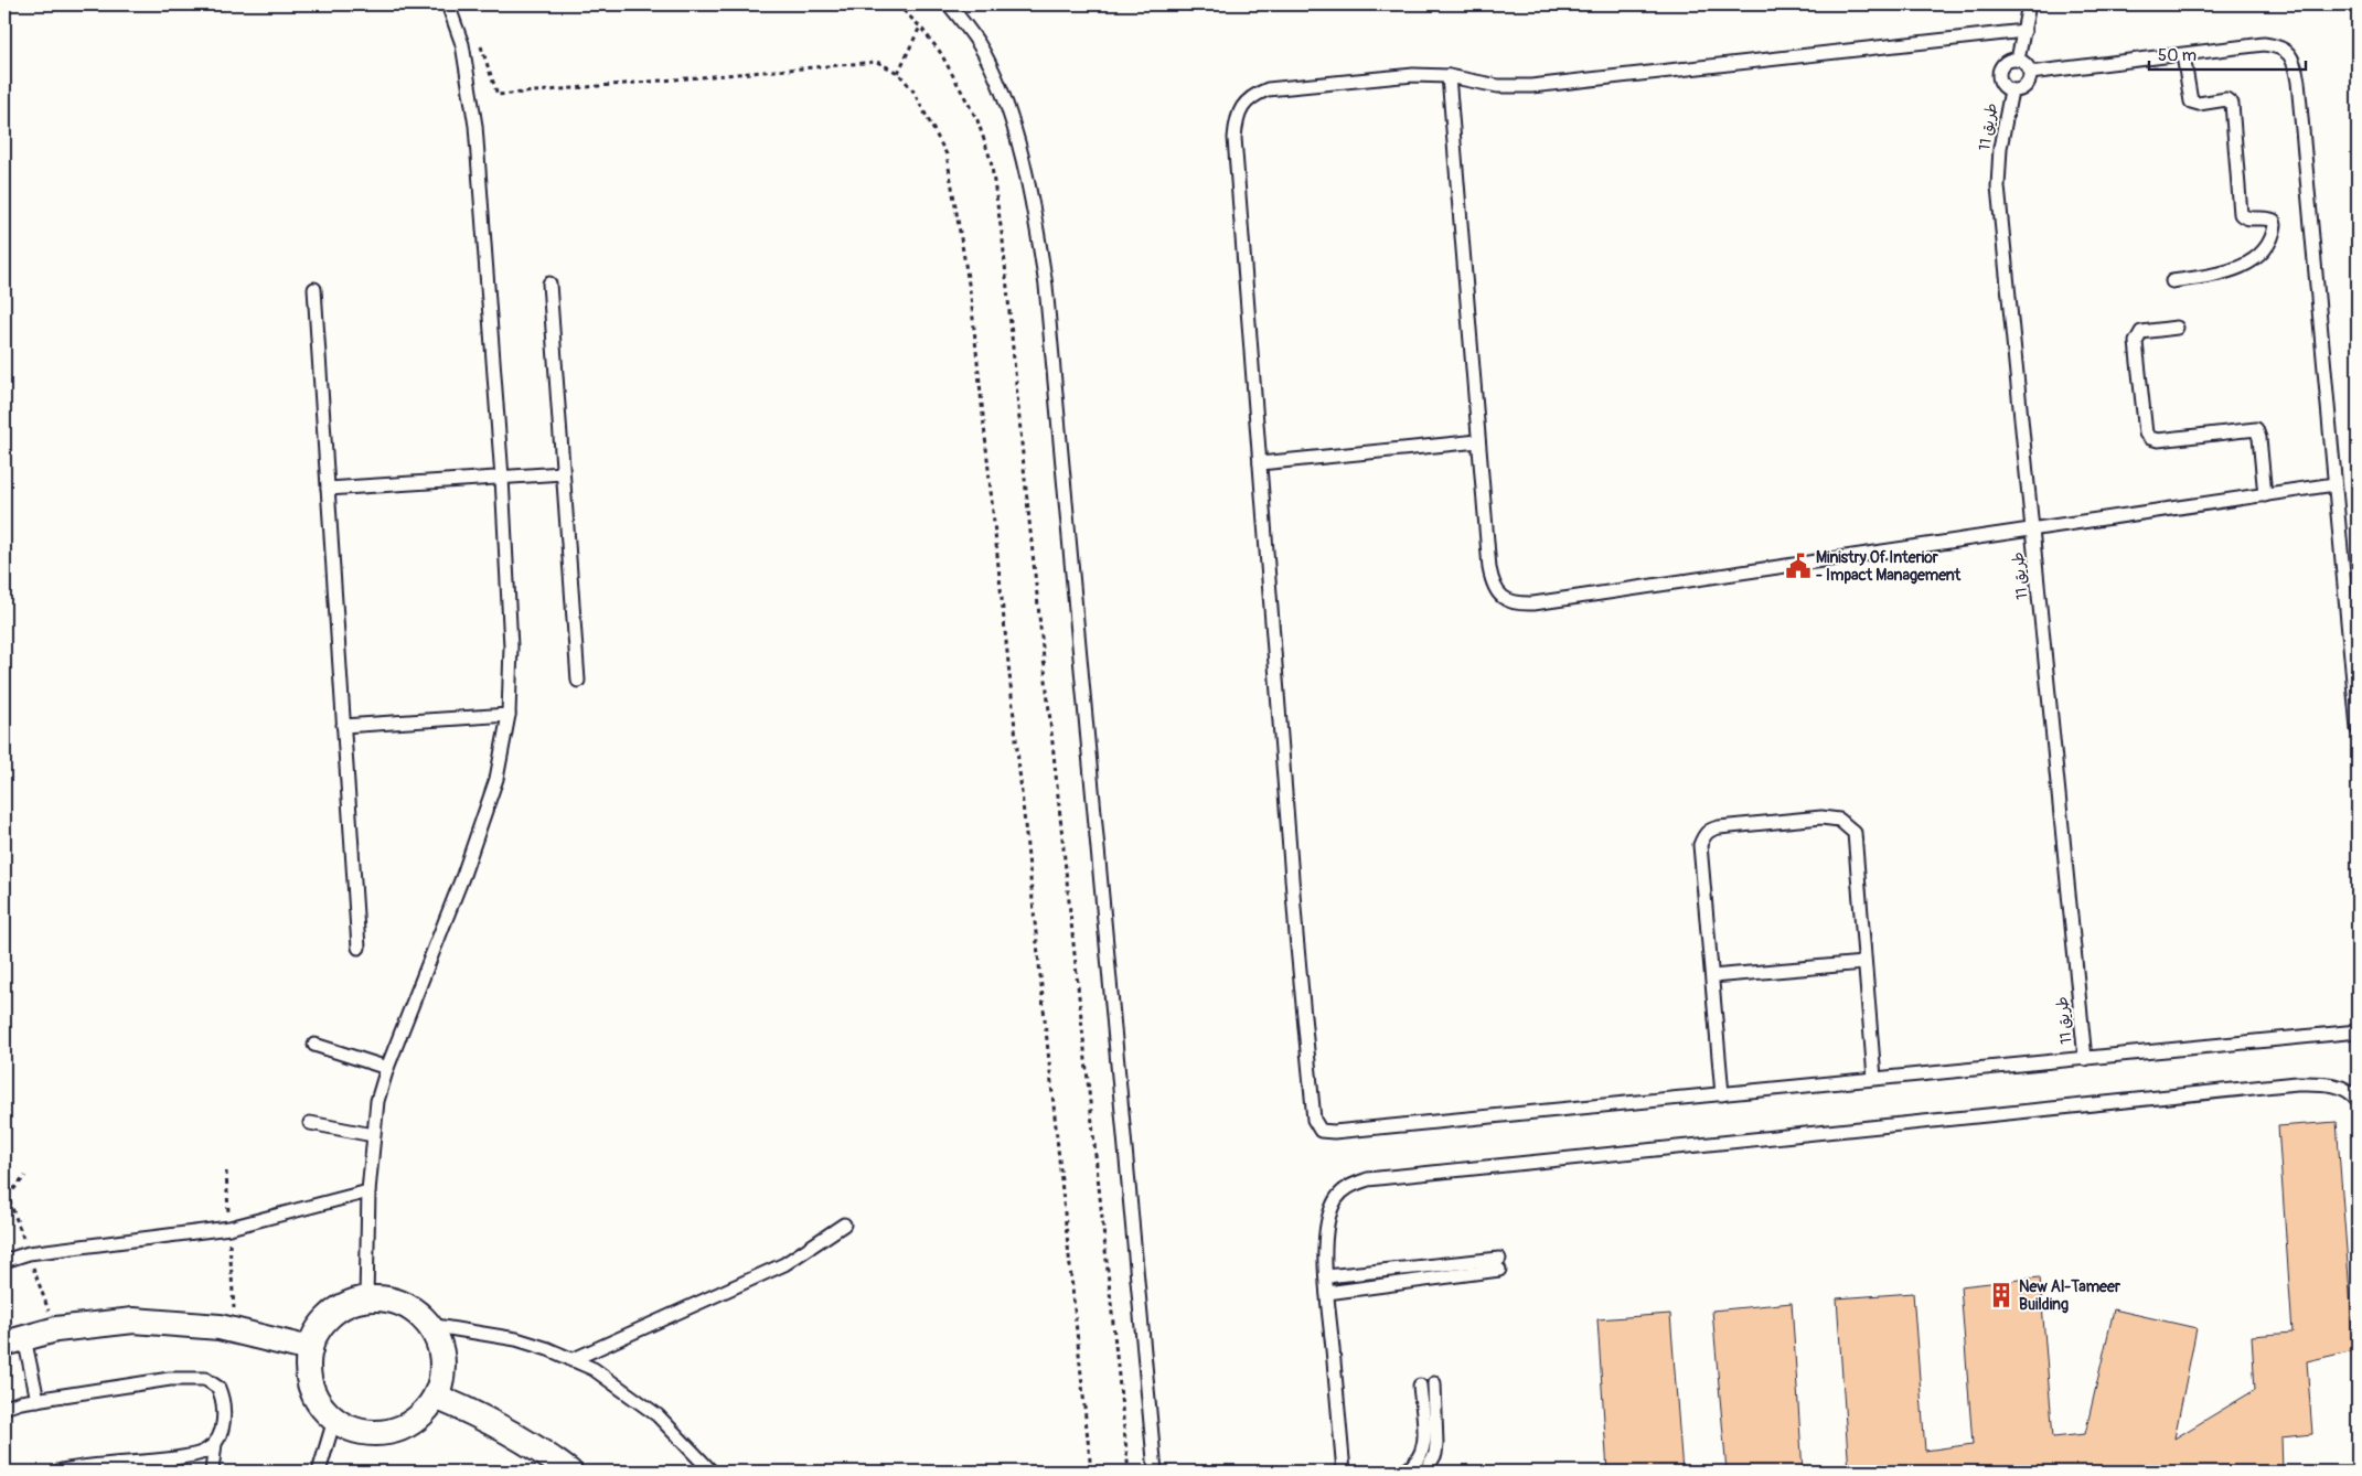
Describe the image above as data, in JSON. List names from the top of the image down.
{
  "streets": {
    "lane": ["طريق 11"]
  },
  "places": {
    "public building": ["Ministry Of Interior - Impact Management"],
    "building": ["New Al-Tameer Building"]
  },
  "scale_bar": "50 m"
}
